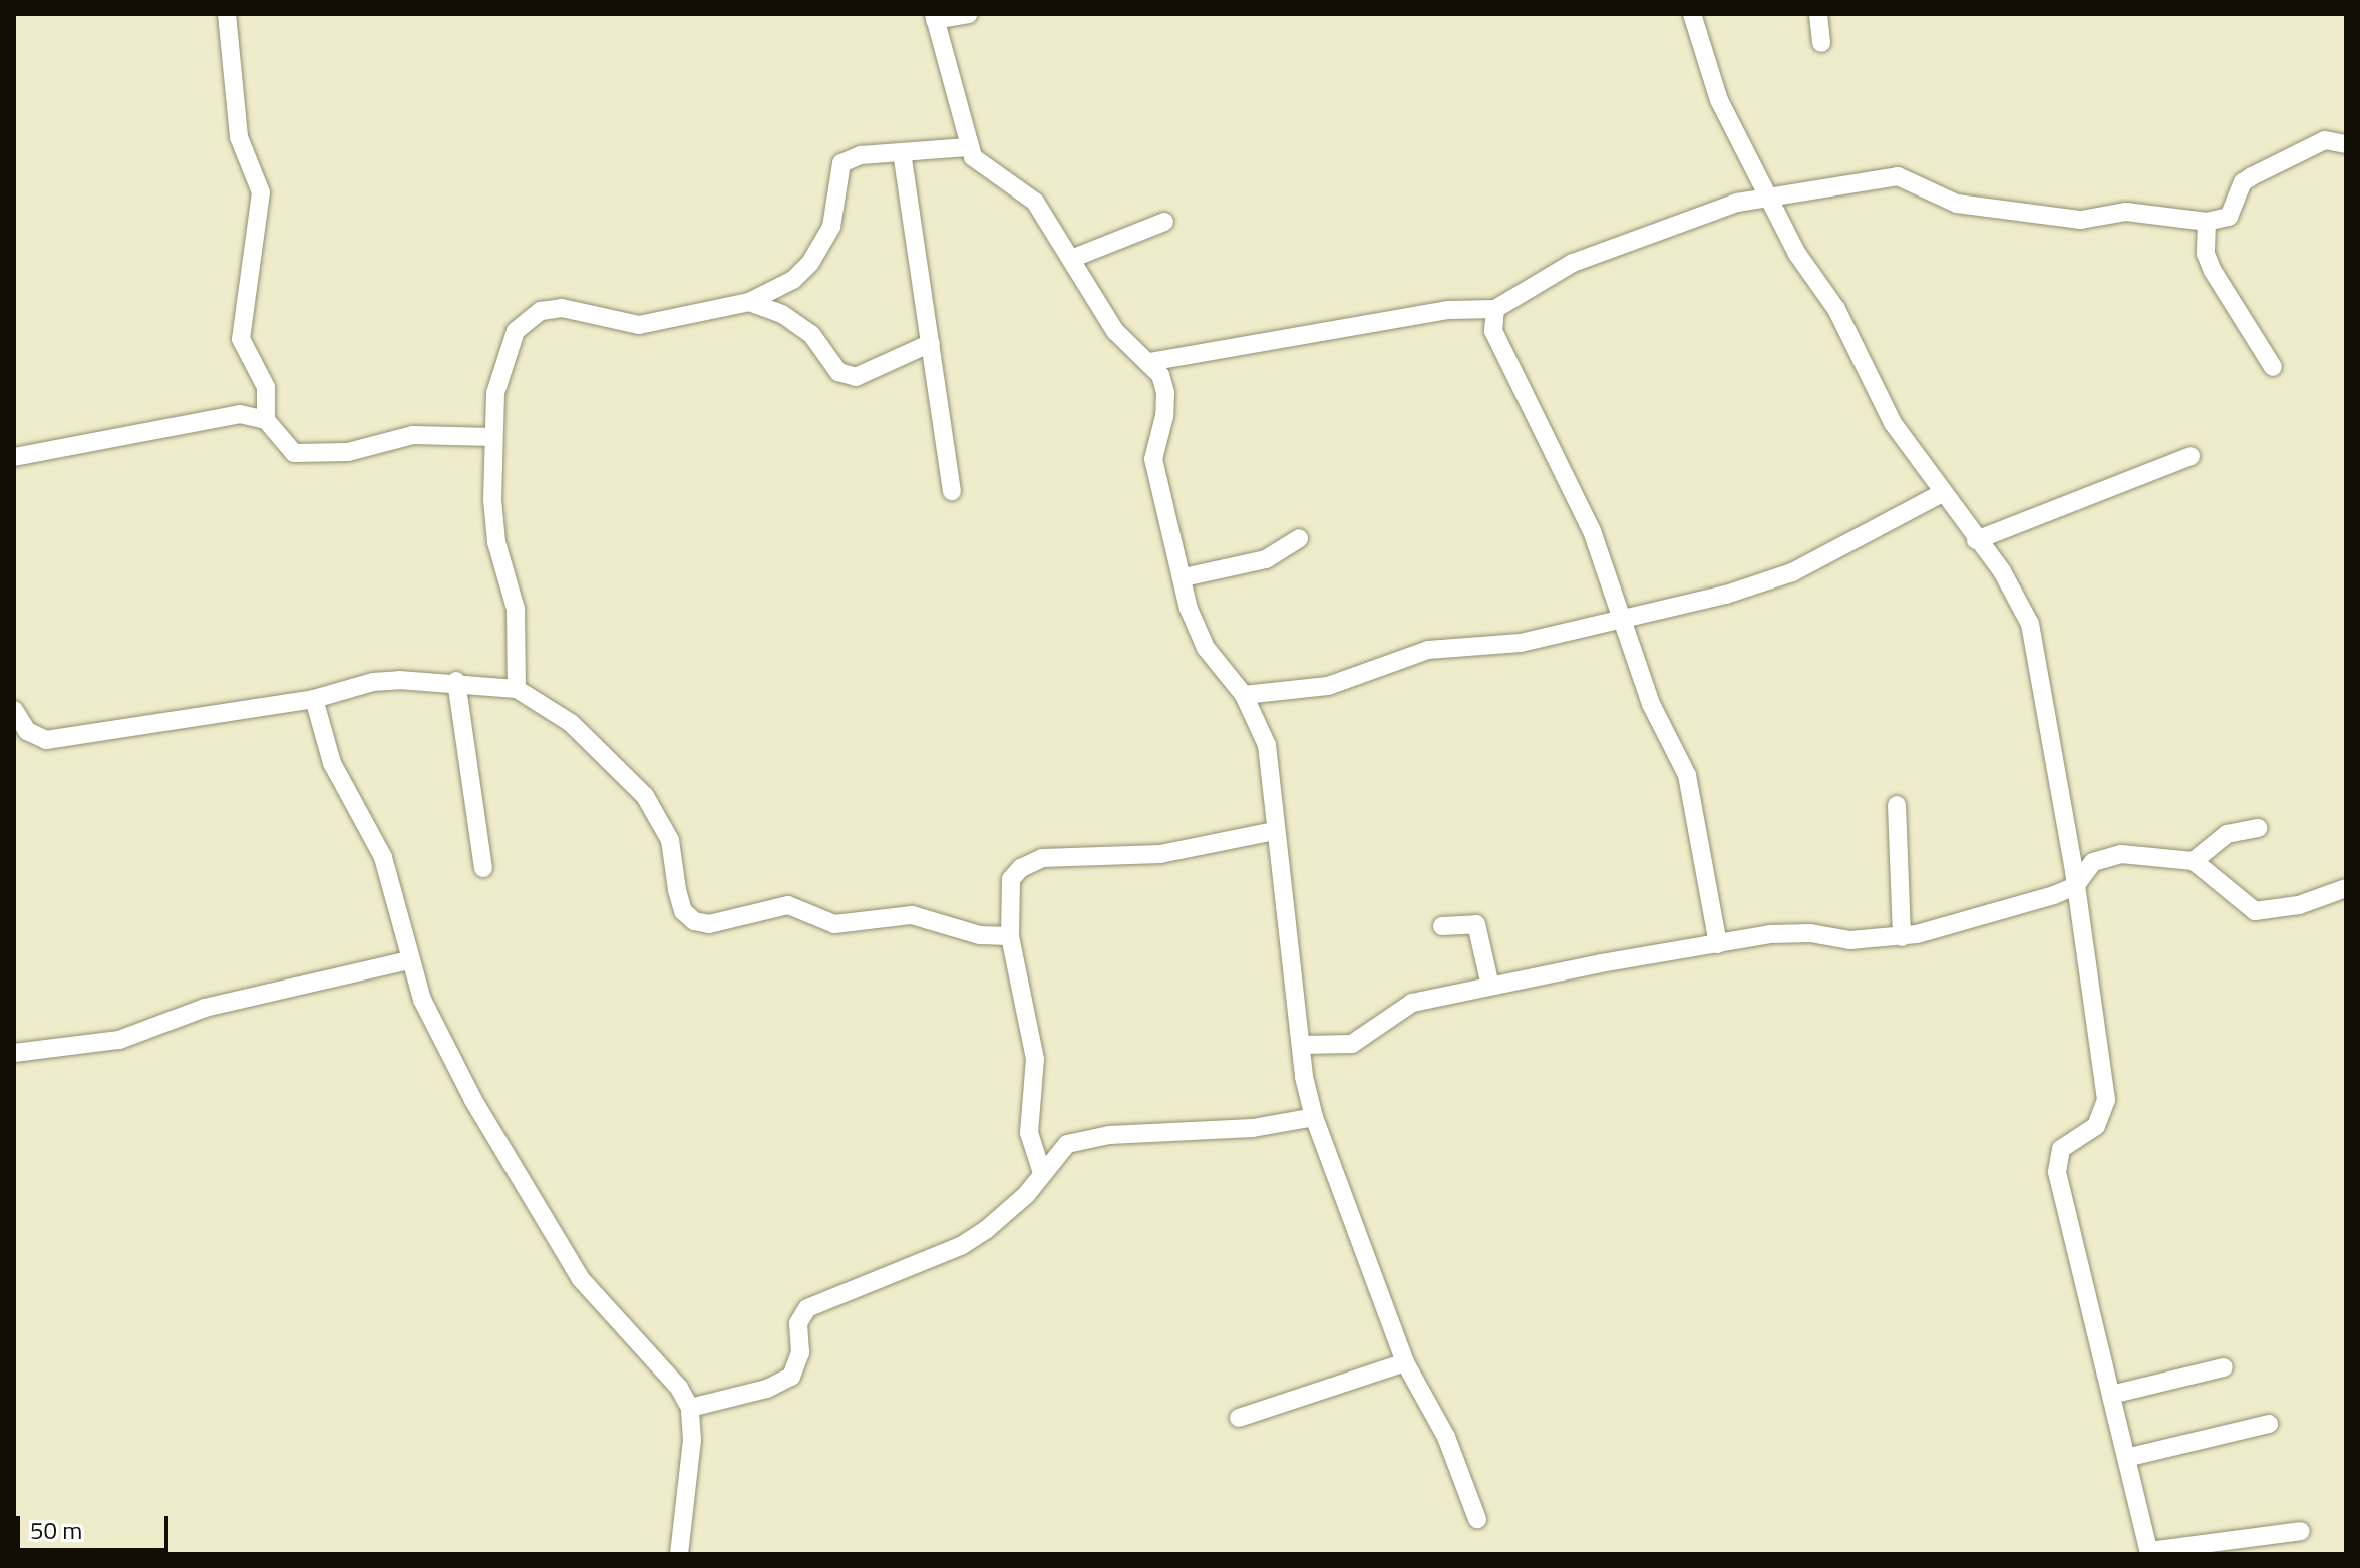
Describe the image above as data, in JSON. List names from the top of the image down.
{
  "scale_bar": "50 m"
}
